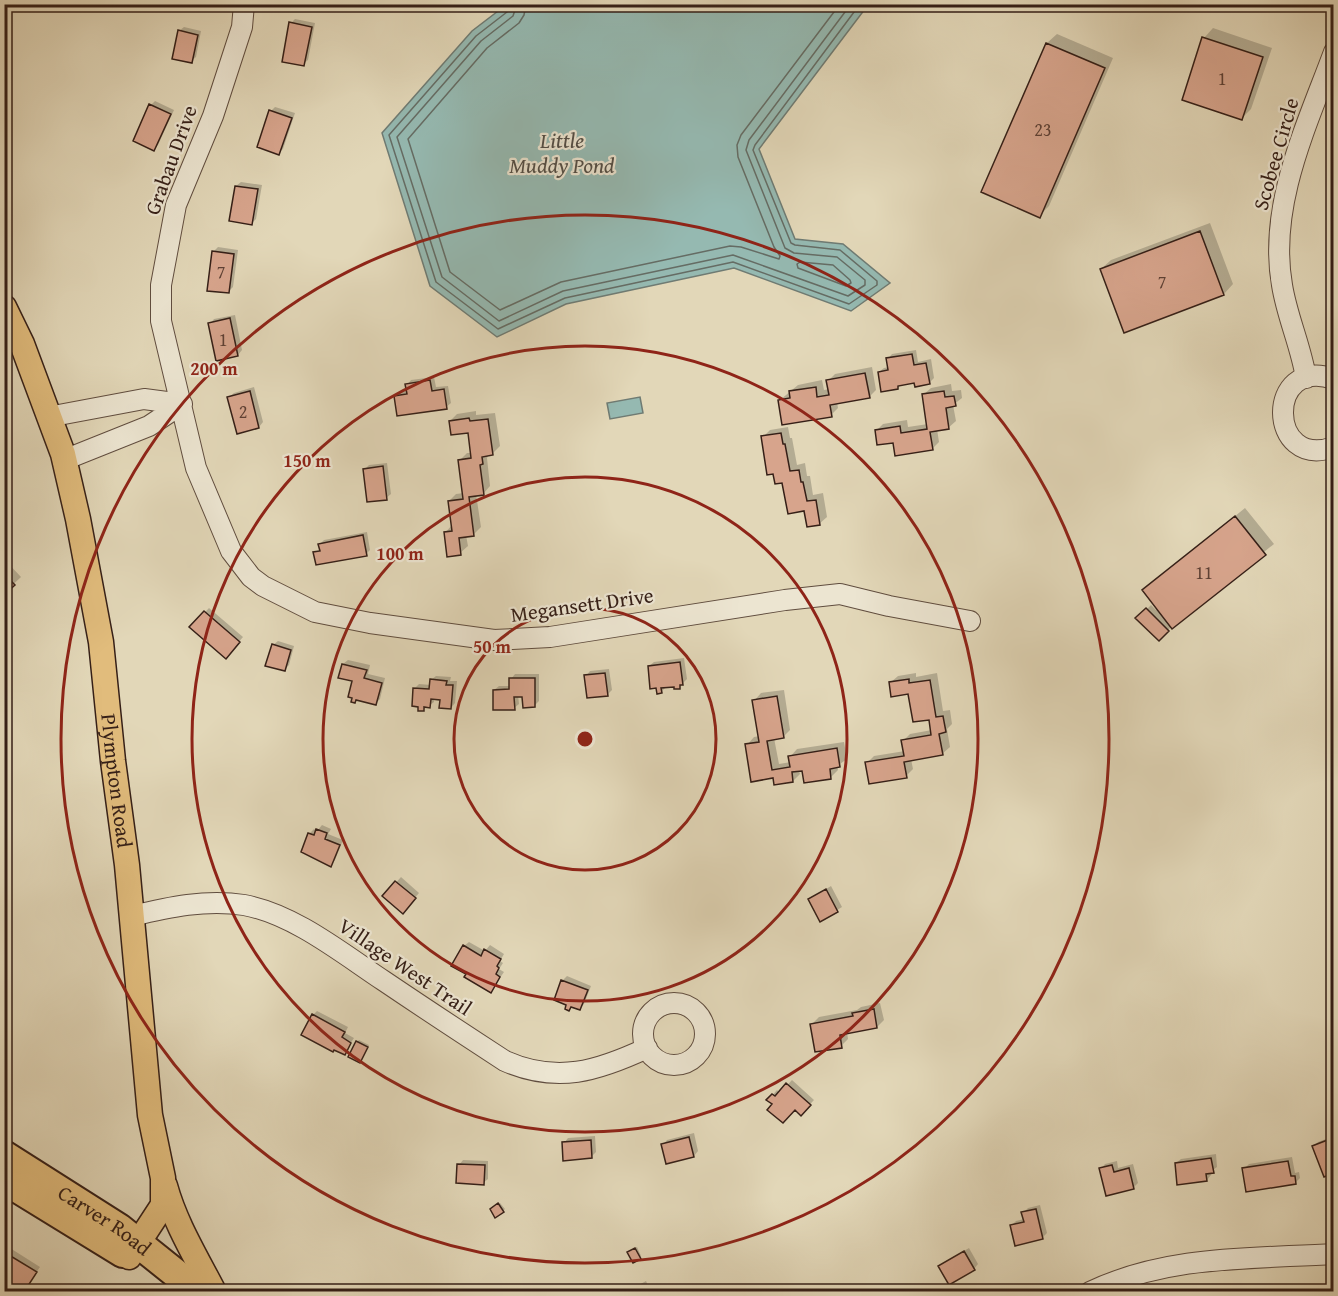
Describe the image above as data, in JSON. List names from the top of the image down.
{
  "streets": {
    "highway": ["Carver Road"],
    "main road": ["Plympton Road"],
    "street": [
      "Scobee Circle",
      "Grabau Drive",
      "Megansett Drive",
      "Village West Trail"
    ]
  },
  "crossings": [
    ["Grabau Drive", "Megansett Drive"],
    ["Plympton Road", "Village West Trail"],
    ["Plympton Road", "Carver Road"]
  ],
  "water": ["Little Muddy Pond"],
  "house_numbers": [
    "1",
    "23",
    "7",
    "7",
    "1",
    "2",
    "11"
  ],
  "rings": [
    "200 m",
    "150 m",
    "100 m",
    "50 m"
  ]
}
